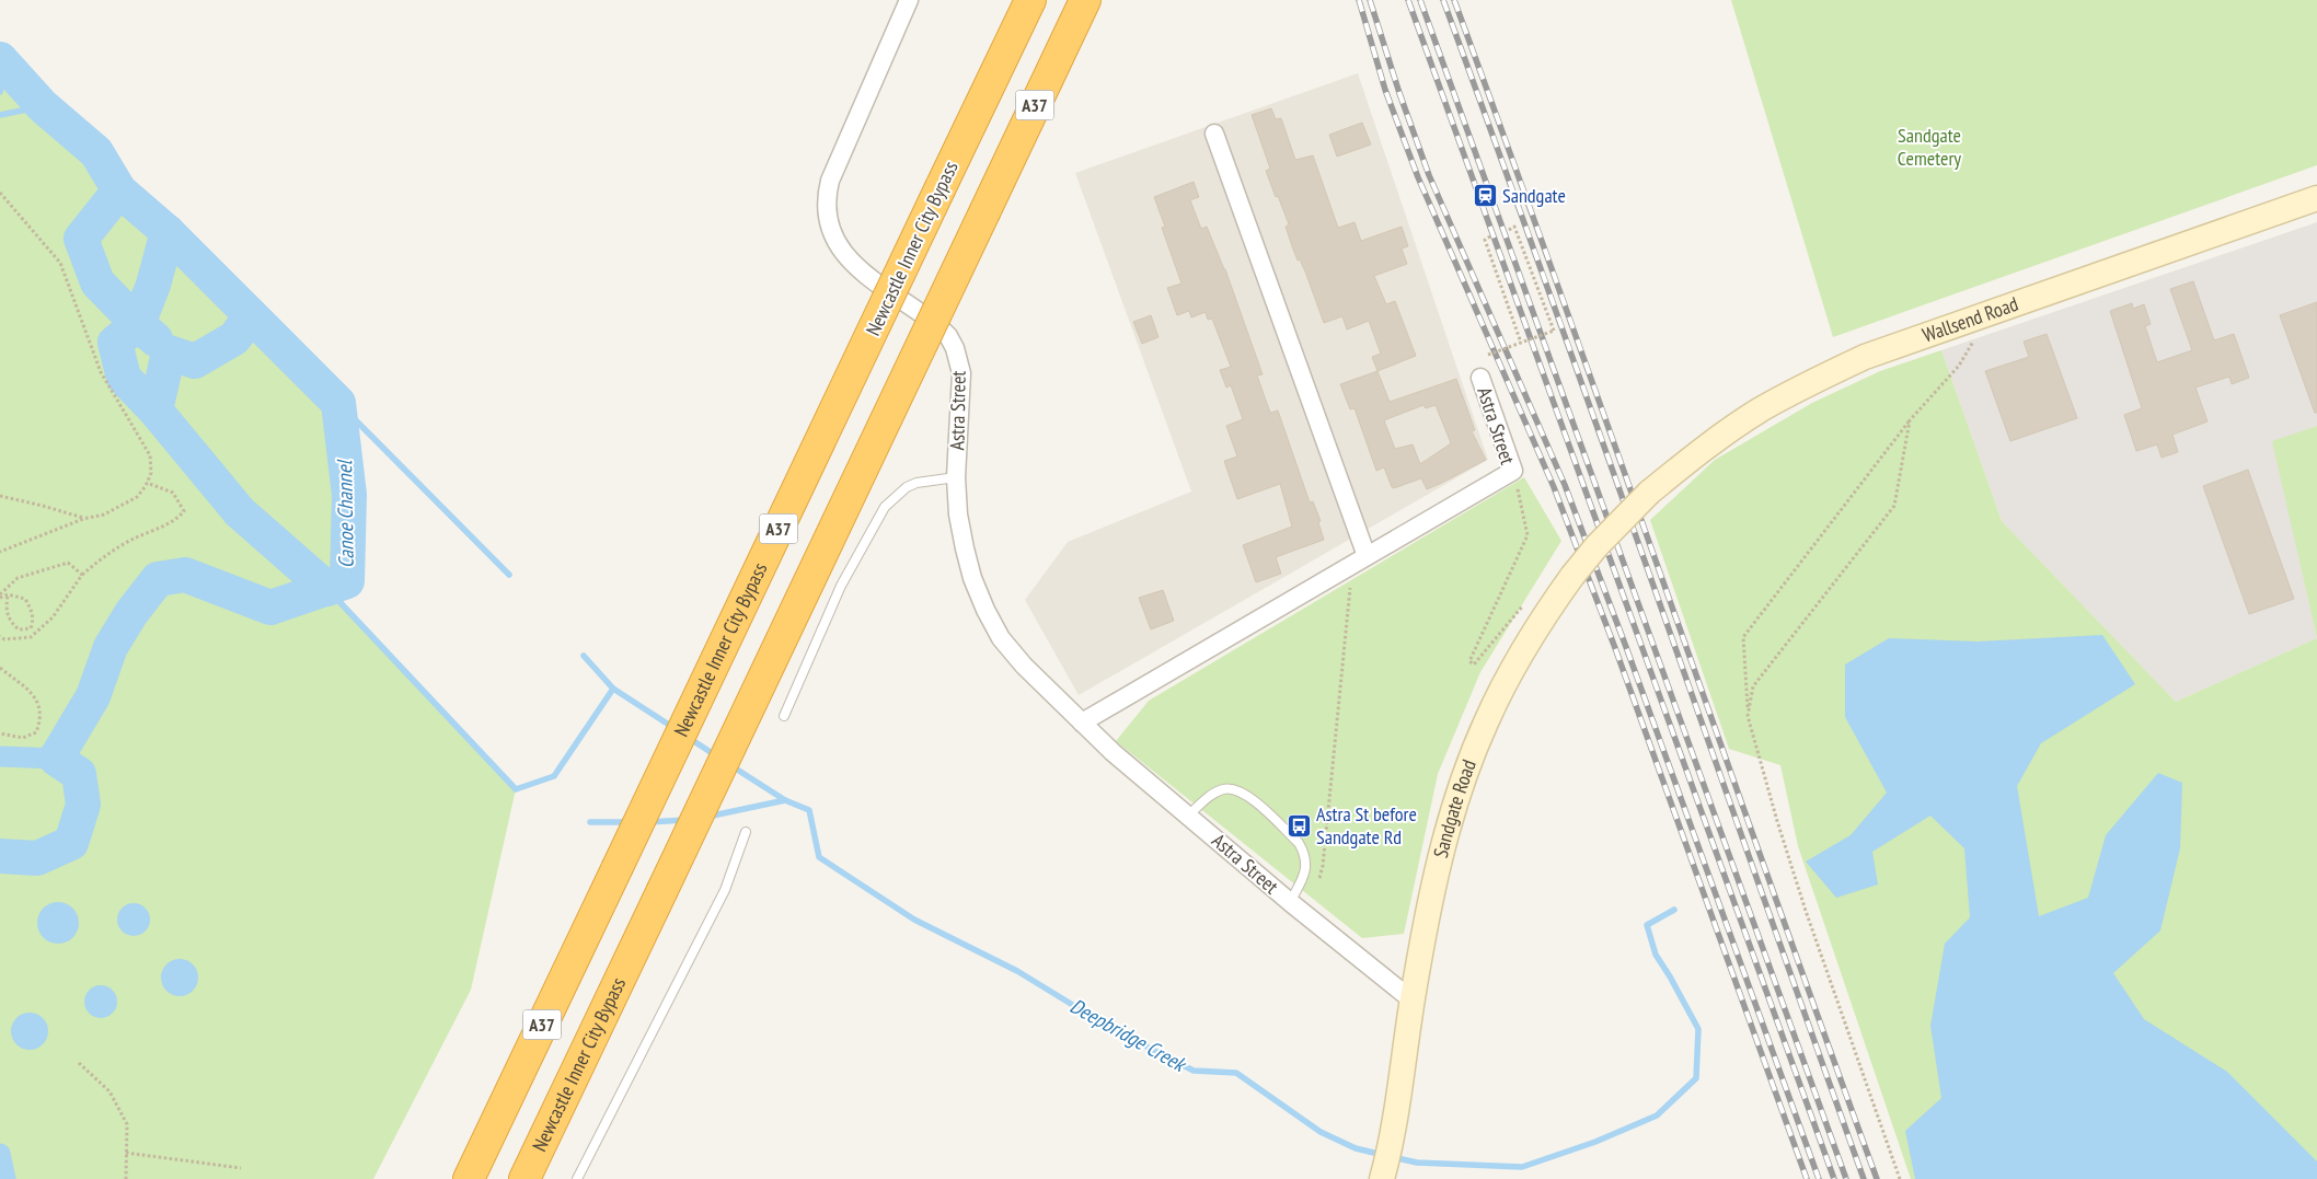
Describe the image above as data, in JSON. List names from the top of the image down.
{
  "streets": {
    "highway": ["A37", "Newcastle Inner City Bypass"],
    "main road": ["Wallsend Road", "Sandgate Road"],
    "street": ["Astra Street"]
  },
  "crossings": [
    ["Wallsend Road", "Sandgate Road"],
    ["Astra Street", "Sandgate Road"]
  ],
  "water": ["Canoe Channel", "Deepbridge Creek"],
  "parks": ["Sandgate Cemetery"],
  "places": {
    "station": ["Sandgate"],
    "bus stop": ["Astra St before Sandgate Rd"]
  }
}
